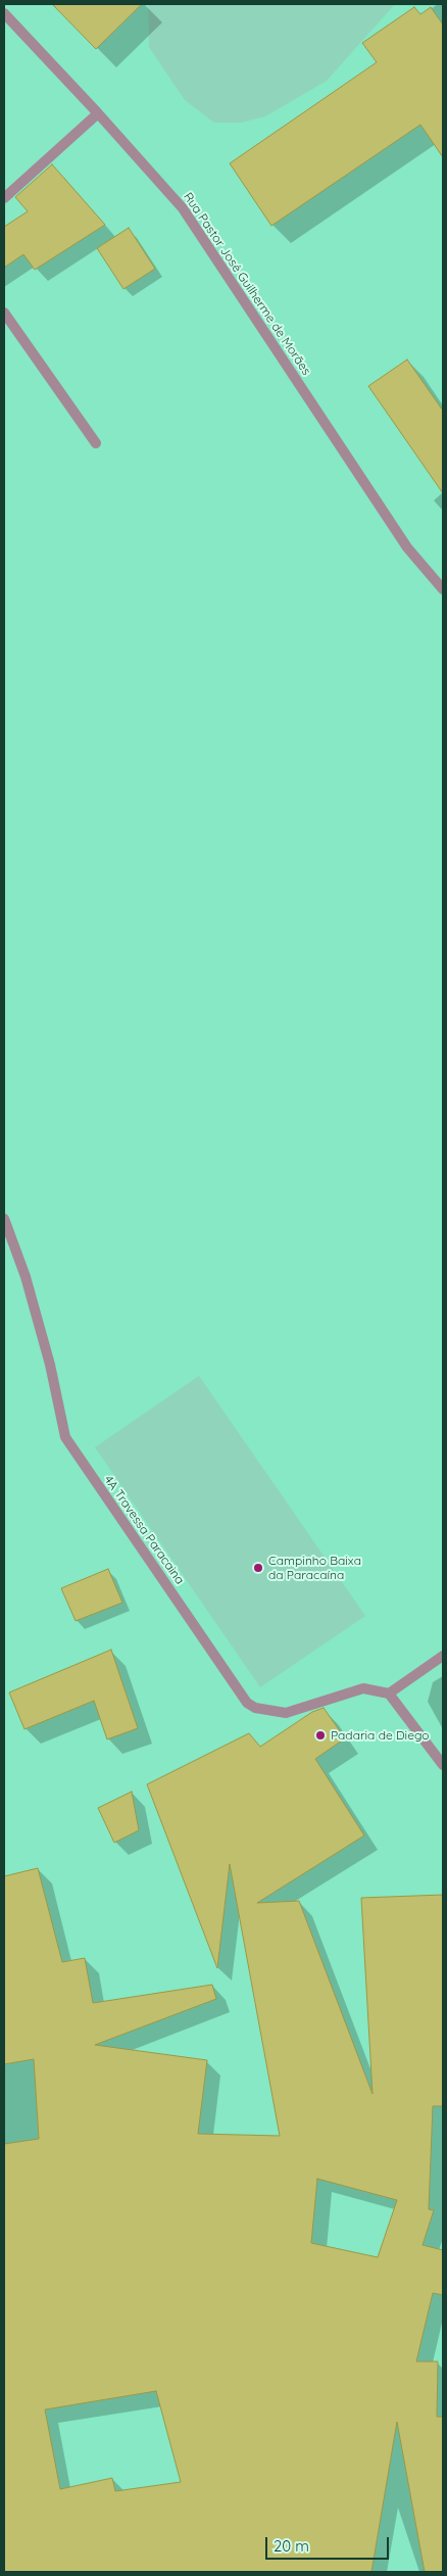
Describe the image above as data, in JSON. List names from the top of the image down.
{
  "streets": {
    "street": ["Rua Pastor José Guilherme de Morães", "4A Travessa Paracaina"]
  },
  "places": ["Campinho Baixa da Paracaína", "Padaria de Diego"],
  "scale_bar": "20 m"
}
